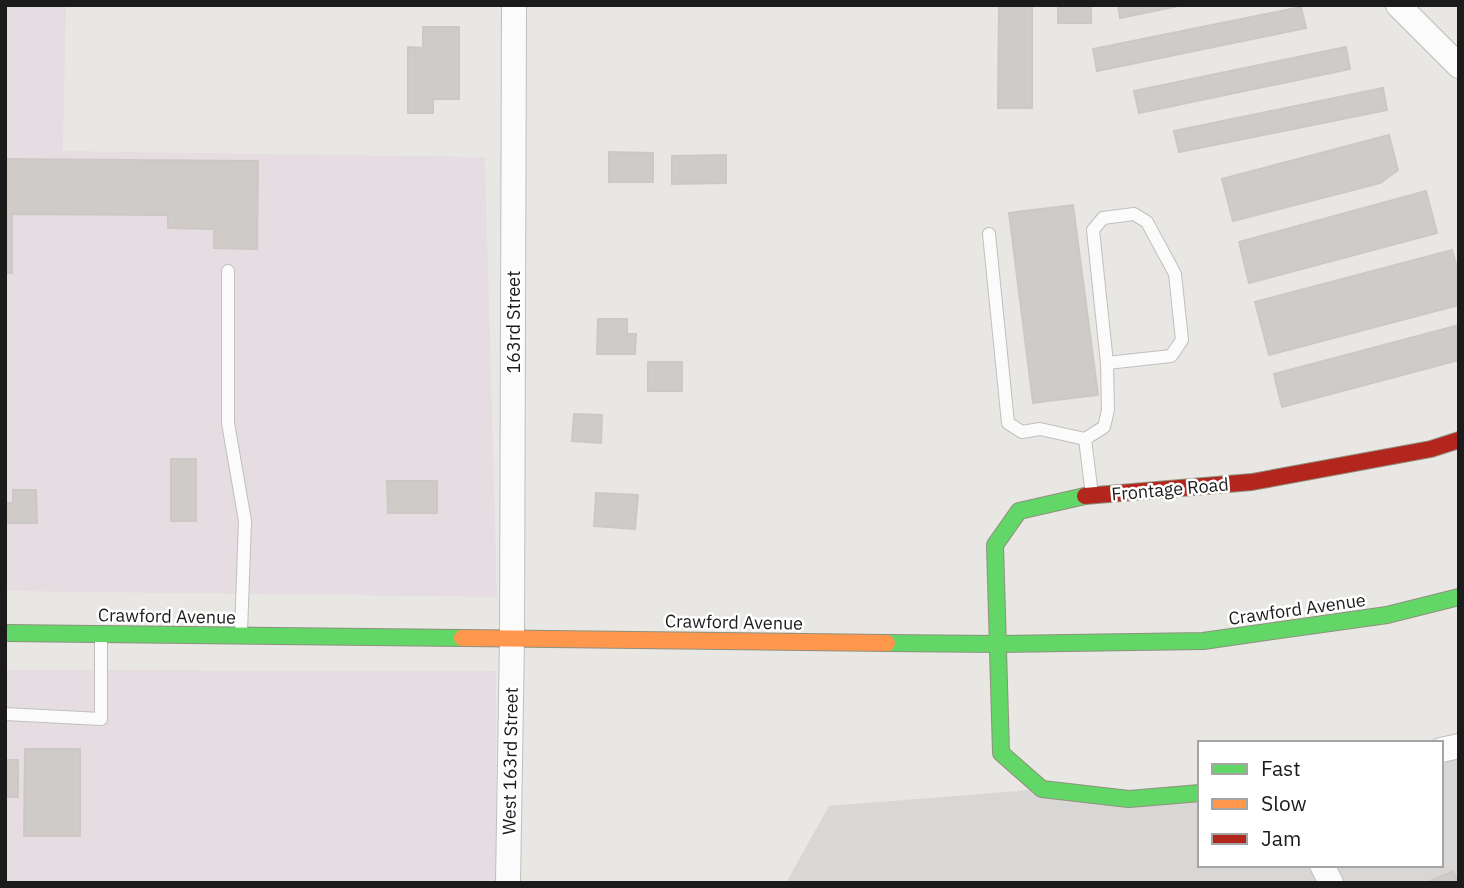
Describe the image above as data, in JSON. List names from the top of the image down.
{
  "streets": {
    "main road": ["Frontage Road", "Crawford Avenue"],
    "street": ["163rd Street", "West 163rd Street"]
  },
  "crossings": [
    ["163rd Street", "Crawford Avenue"],
    ["163rd Street", "West 163rd Street"],
    ["Frontage Road", "Crawford Avenue"],
    ["Crawford Avenue", "West 163rd Street"]
  ],
  "legend": ["Fast", "Slow", "Jam"]
}
